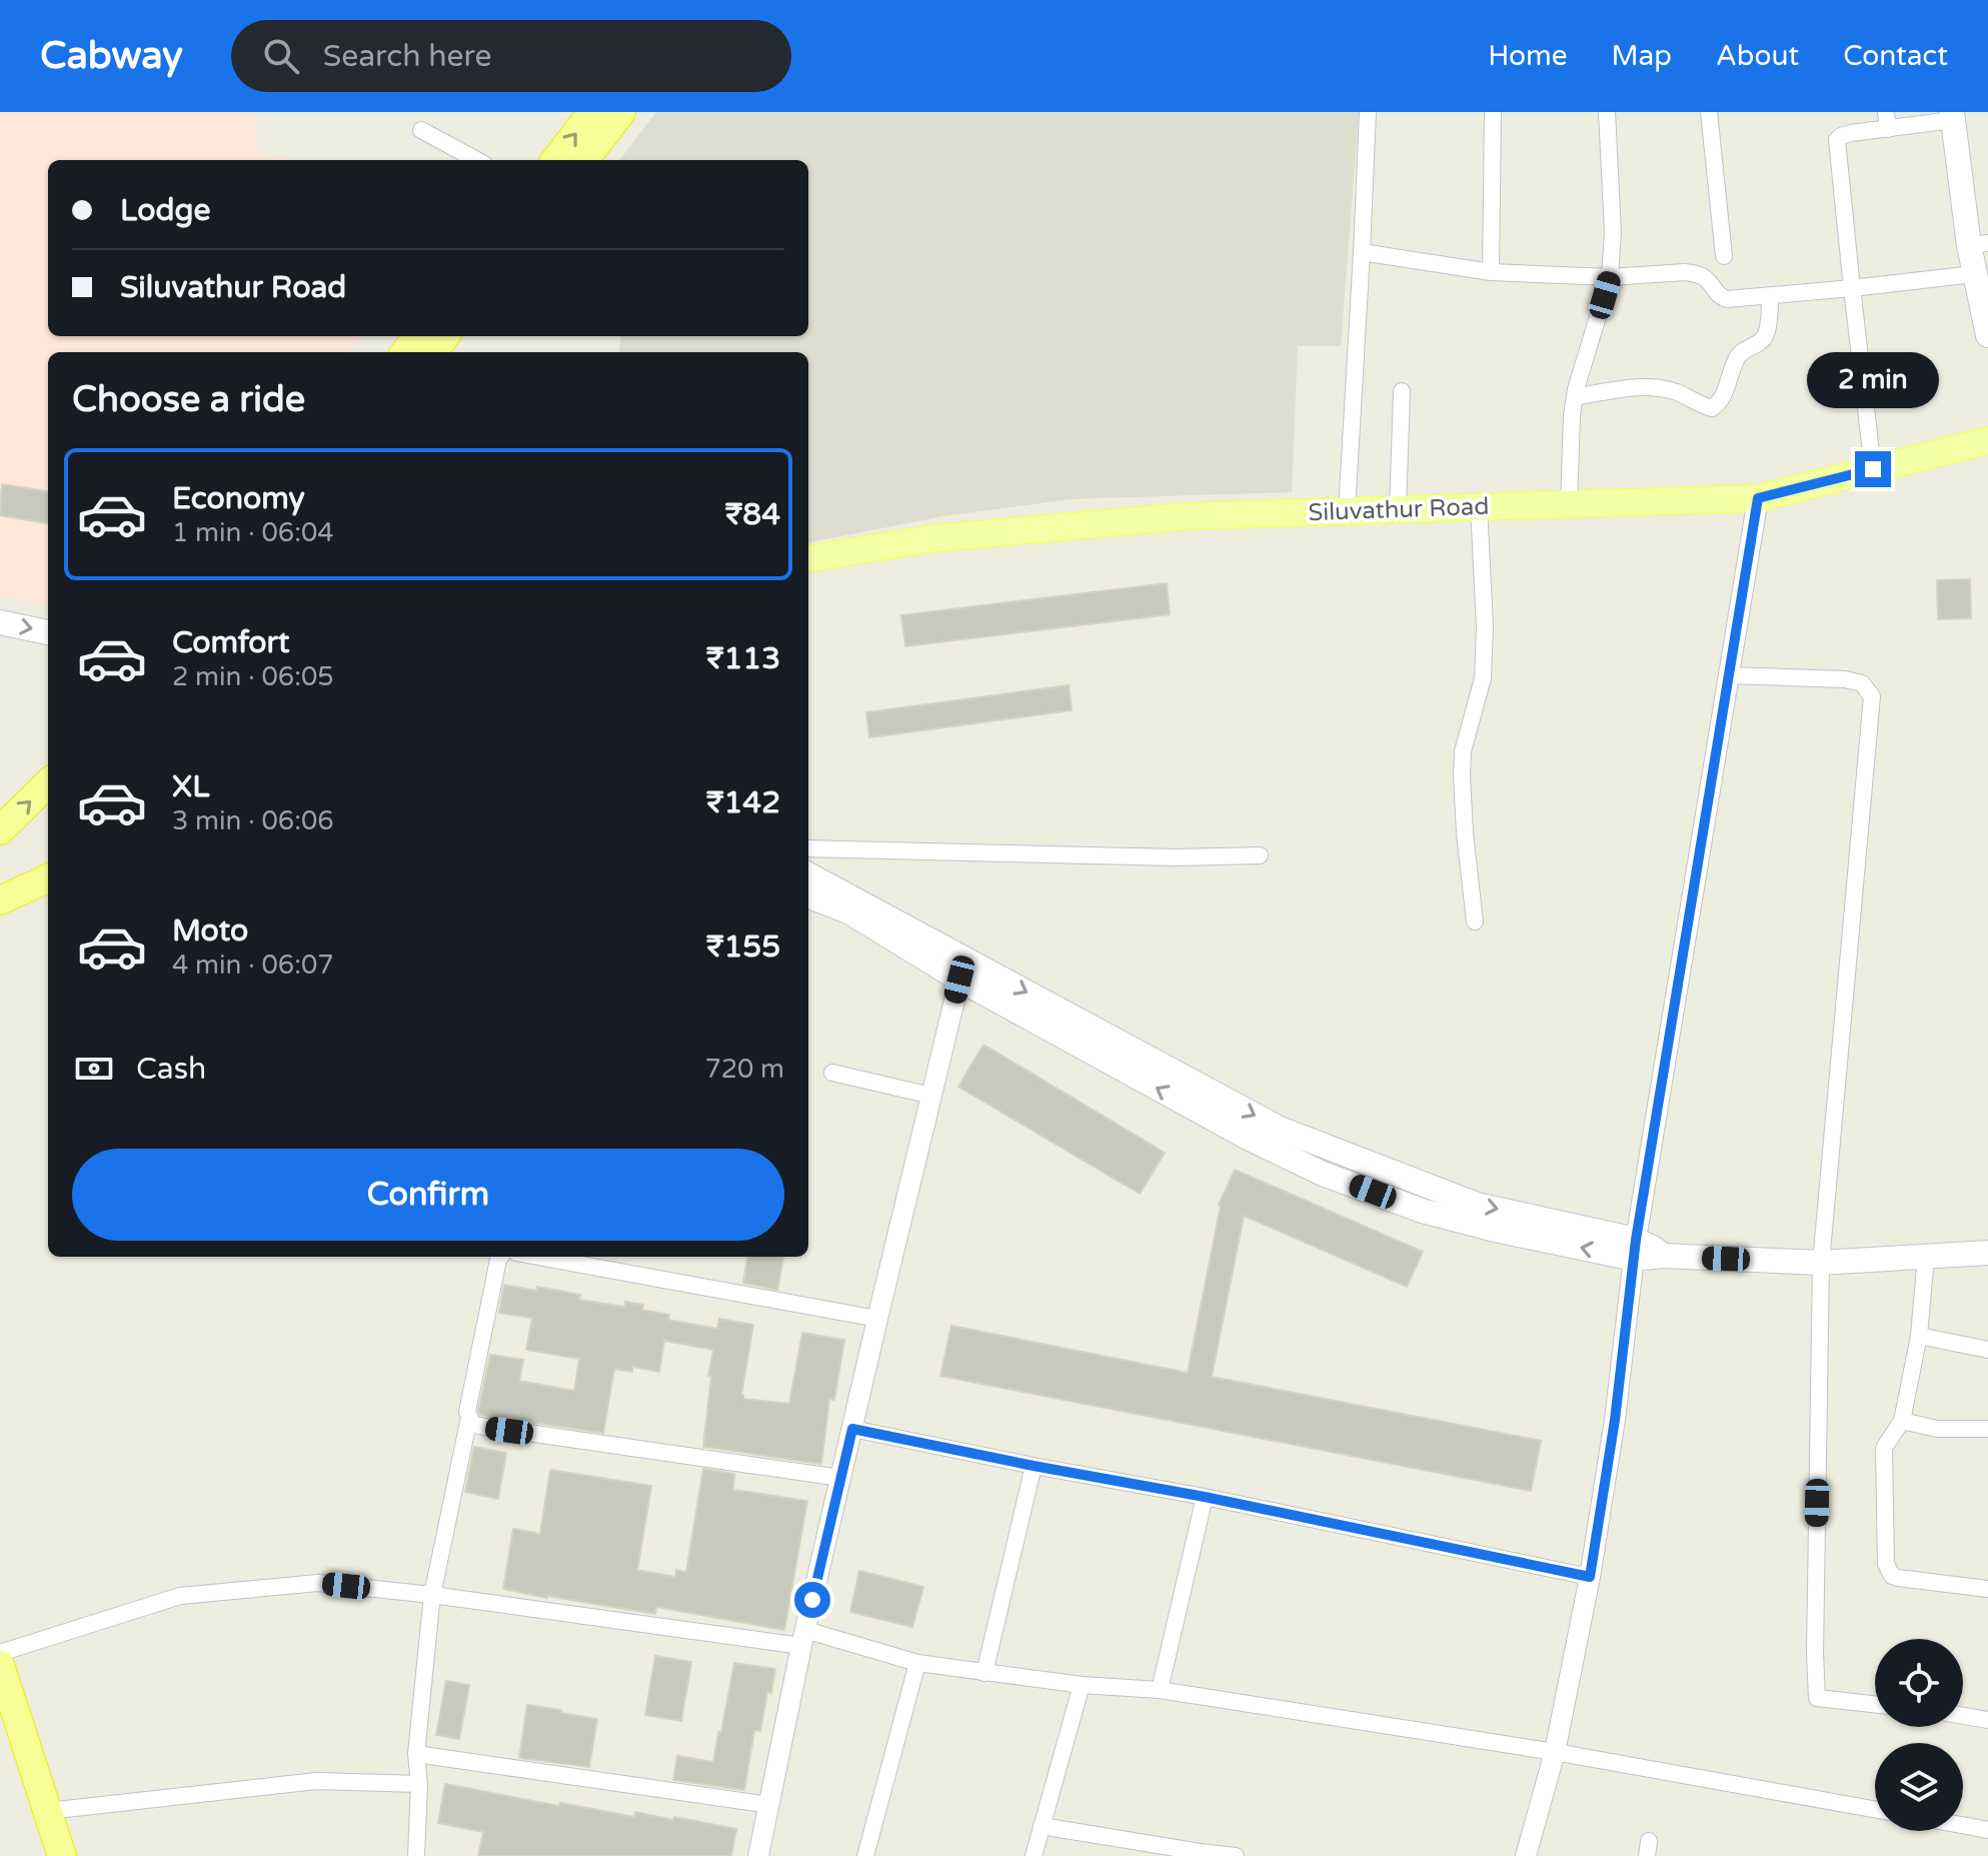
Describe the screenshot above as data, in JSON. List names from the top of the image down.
{
  "streets": {
    "main road": ["Siluvathur Road"]
  },
  "page": {
    "header": "Cabway",
    "search": "Search here",
    "nav": [
      "Home",
      "Map",
      "About",
      "Contact"
    ],
    "banner": ["Lodge", "Siluvathur Road"],
    "bubble": "2 min",
    "heading": "Choose a ride",
    "list": [
      {
        "name": "Economy",
        "note": "1 min · 06:04",
        "value": "₹84"
      },
      {
        "name": "Comfort",
        "note": "2 min · 06:05",
        "value": "₹113"
      },
      {
        "name": "XL",
        "note": "3 min · 06:06",
        "value": "₹142"
      },
      {
        "name": "Moto",
        "note": "4 min · 06:07",
        "value": "₹155"
      }
    ],
    "pay": ["Cash", "720 m"],
    "buttons": "Confirm"
  }
}
